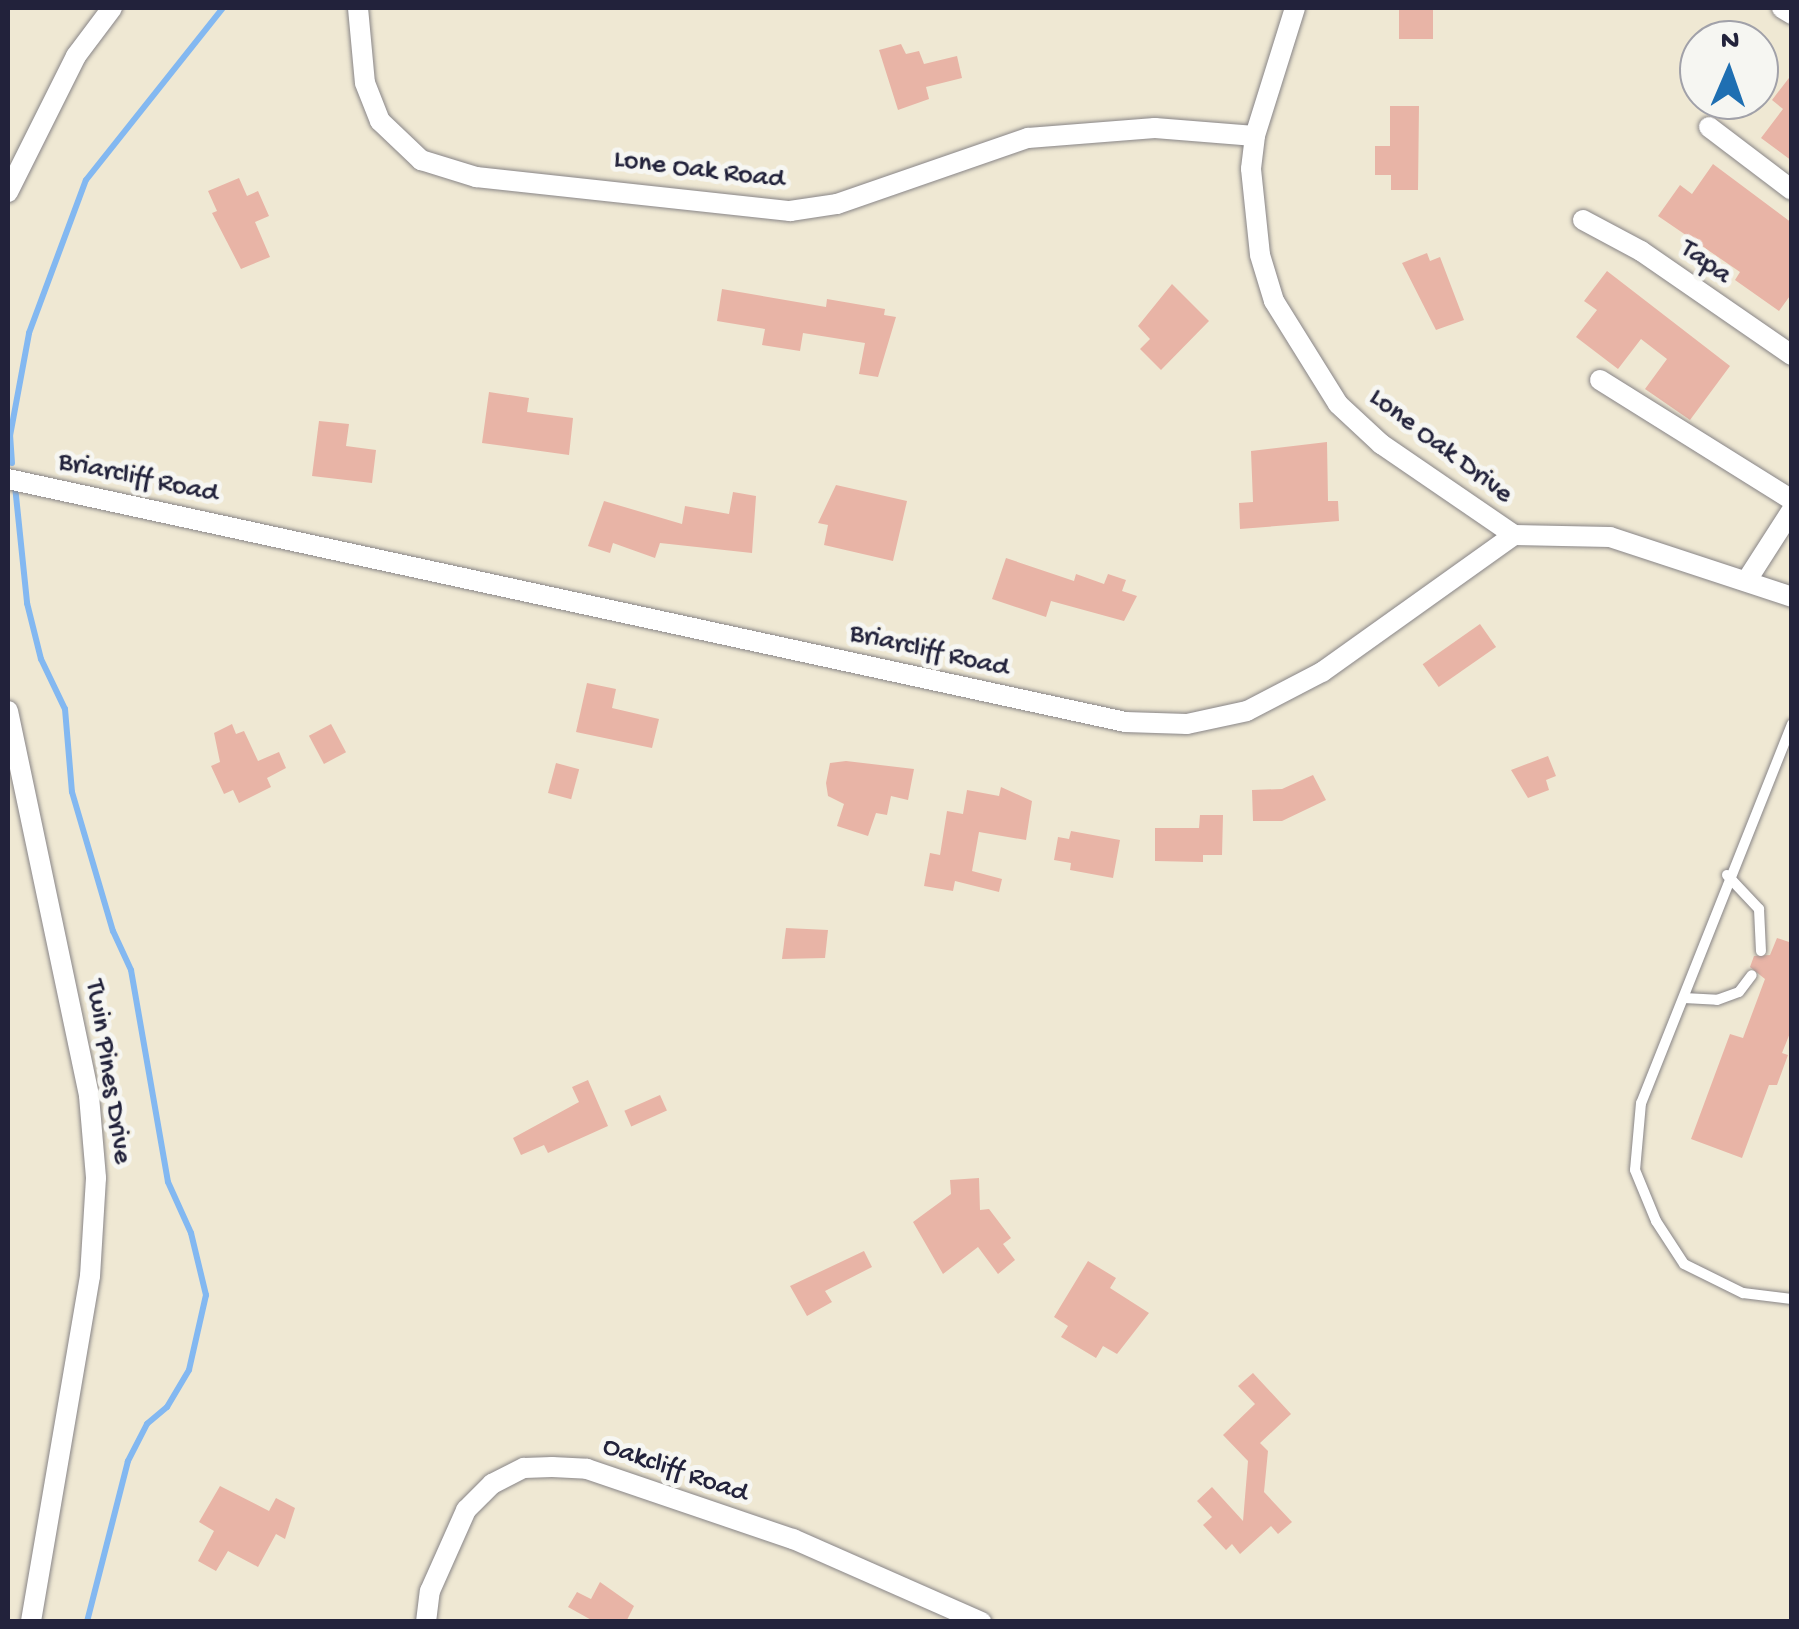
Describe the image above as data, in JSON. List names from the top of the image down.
{
  "streets": {
    "street": [
      "Lone Oak Road",
      "Tapa",
      "Lone Oak Drive",
      "Briarcliff Road",
      "Twin Pines Drive",
      "Oakcliff Road"
    ]
  },
  "crossings": [
    ["Lone Oak Road", "Lone Oak Drive"],
    ["Lone Oak Drive", "Briarcliff Road"]
  ],
  "north": "top"
}
